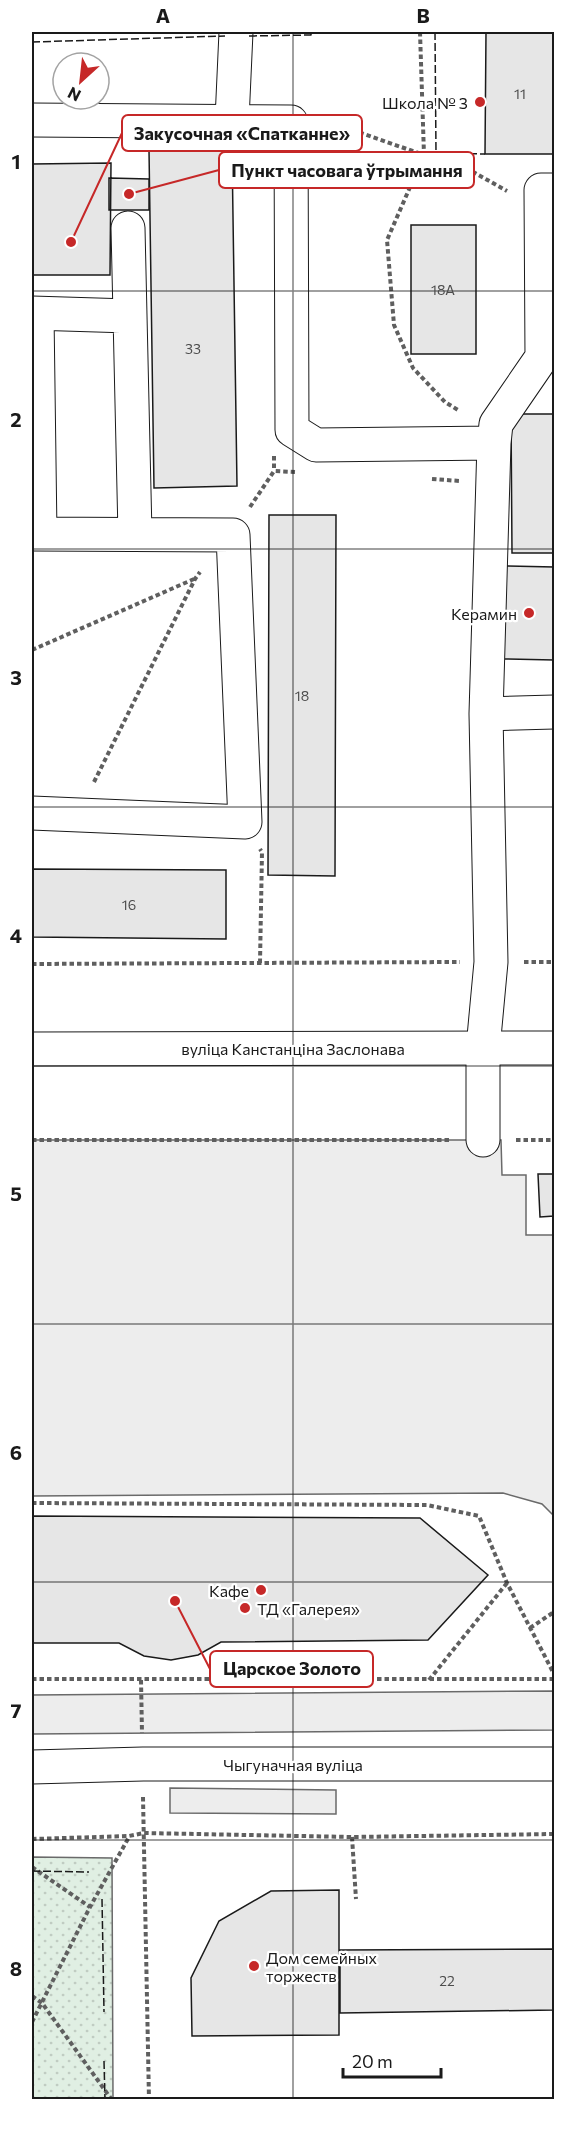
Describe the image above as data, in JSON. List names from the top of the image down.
{
  "streets": {
    "main road": ["вуліца Канстанціна Заслонава", "Чыгуначная вуліца"]
  },
  "places": [
    "Школа № 3",
    "Пункт часовага ўтрымання",
    "Закусочная «Спатканне»",
    "Керамин",
    "Кафе",
    "Царское Золото",
    "ТД «Галерея»",
    "Дом семейных торжеств"
  ],
  "house_numbers": [
    "11",
    "18А",
    "33",
    "18",
    "16",
    "22"
  ],
  "scale_bar": "20 m",
  "north": "bottom left",
  "grid": {
    "columns": ["A", "B"],
    "rows": [
      "1",
      "2",
      "3",
      "4",
      "5",
      "6",
      "7",
      "8"
    ]
  }
}
